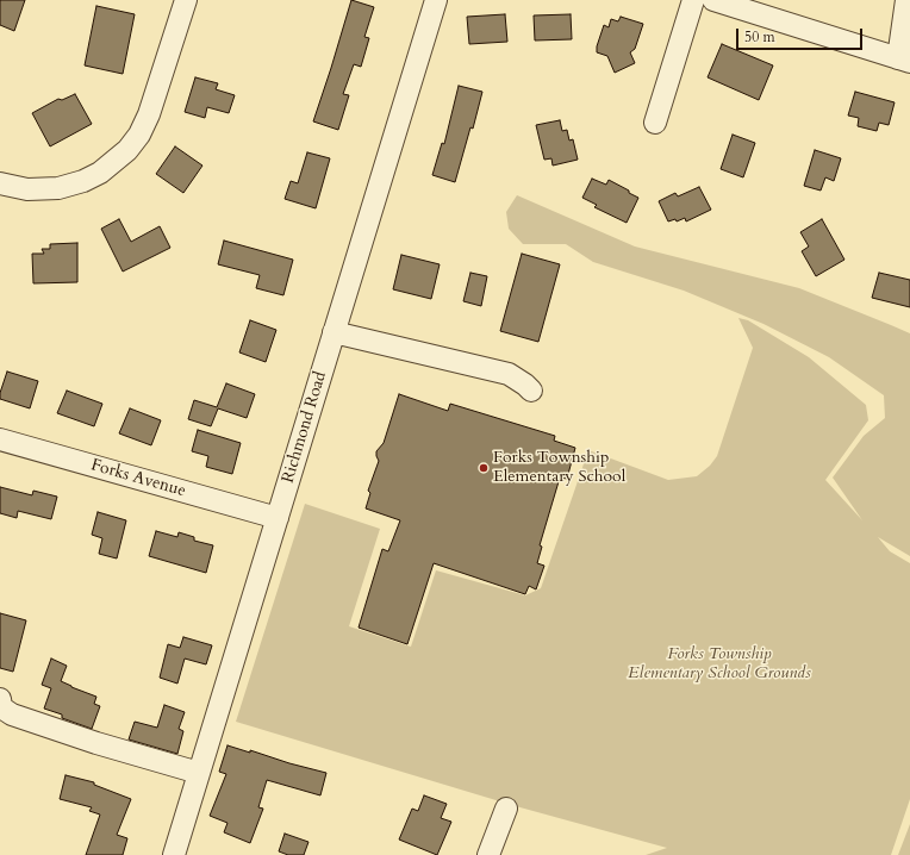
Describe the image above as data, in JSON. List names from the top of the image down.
{
  "streets": {
    "street": ["Richmond Road", "Forks Avenue"]
  },
  "crossings": [
    ["Richmond Road", "Forks Avenue"]
  ],
  "parks": ["Forks Township Elementary School Grounds"],
  "places": ["Forks Township Elementary School"],
  "scale_bar": "50 m"
}
